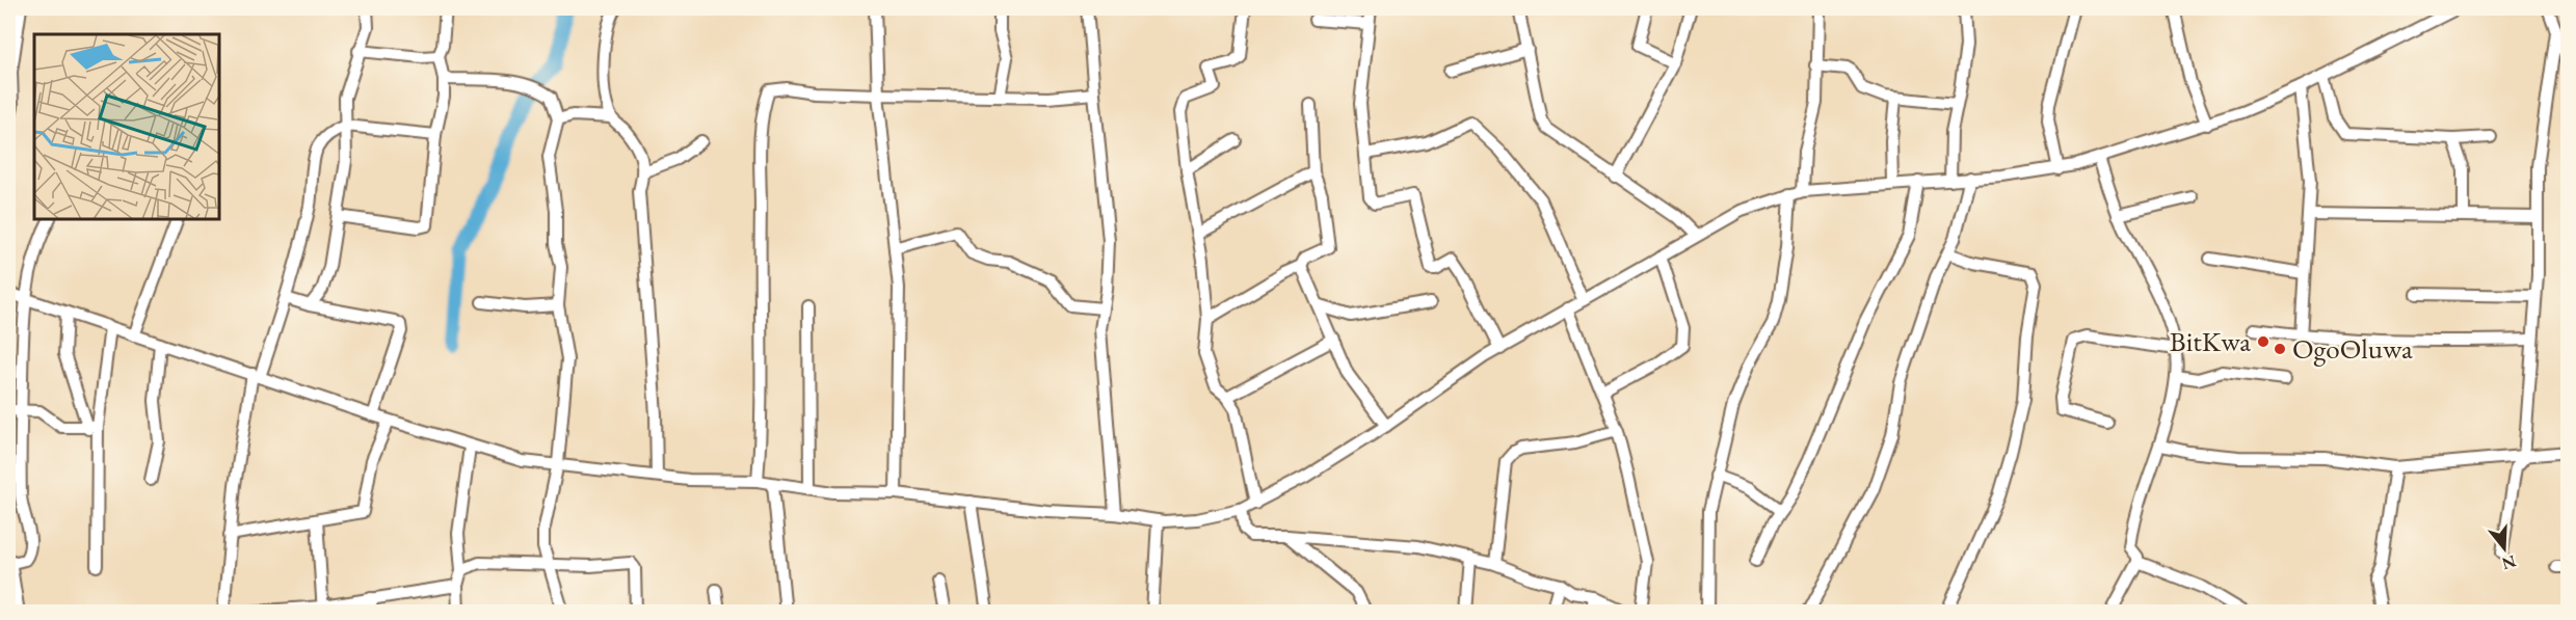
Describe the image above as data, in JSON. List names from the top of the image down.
{
  "places": ["BitKwa", "OgoOluwa"],
  "north": "bottom"
}
